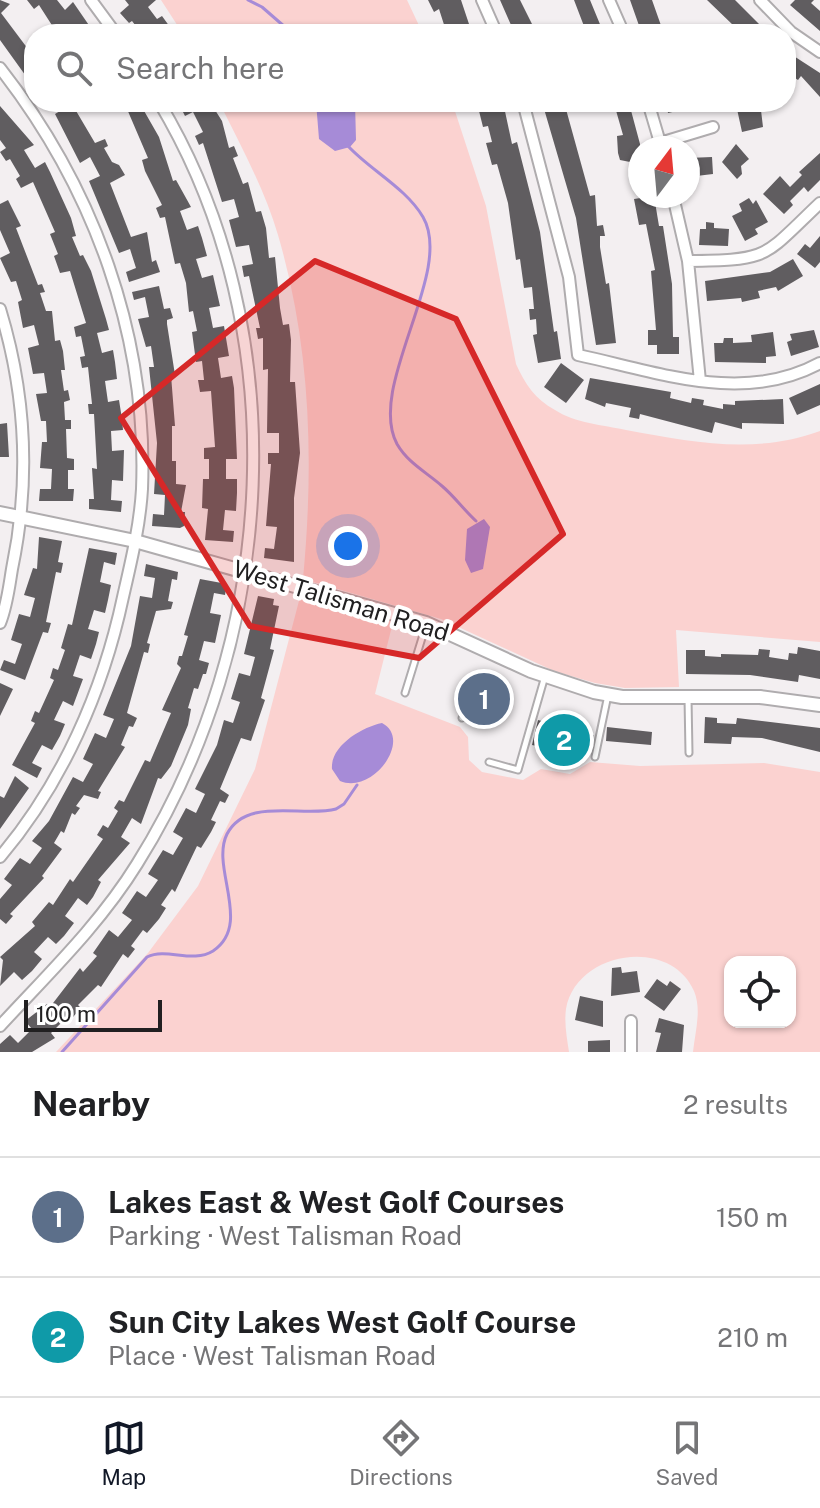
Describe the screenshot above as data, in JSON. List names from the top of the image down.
{
  "streets": {
    "street": ["West Talisman Road"]
  },
  "scale_bar": "100 m",
  "north": "top",
  "page": {
    "search": "Search here",
    "pins": ["1", "2"],
    "scale": "100 m",
    "heading": ["Nearby", "2 results"],
    "list": [
      {
        "mark": "1",
        "name": "Lakes East & West Golf Courses",
        "note": "Parking · West Talisman Road",
        "value": "150 m"
      },
      {
        "mark": "2",
        "name": "Sun City Lakes West Golf Course",
        "note": "Place · West Talisman Road",
        "value": "210 m"
      }
    ],
    "nav": ["Map", "Directions", "Saved"]
  }
}
